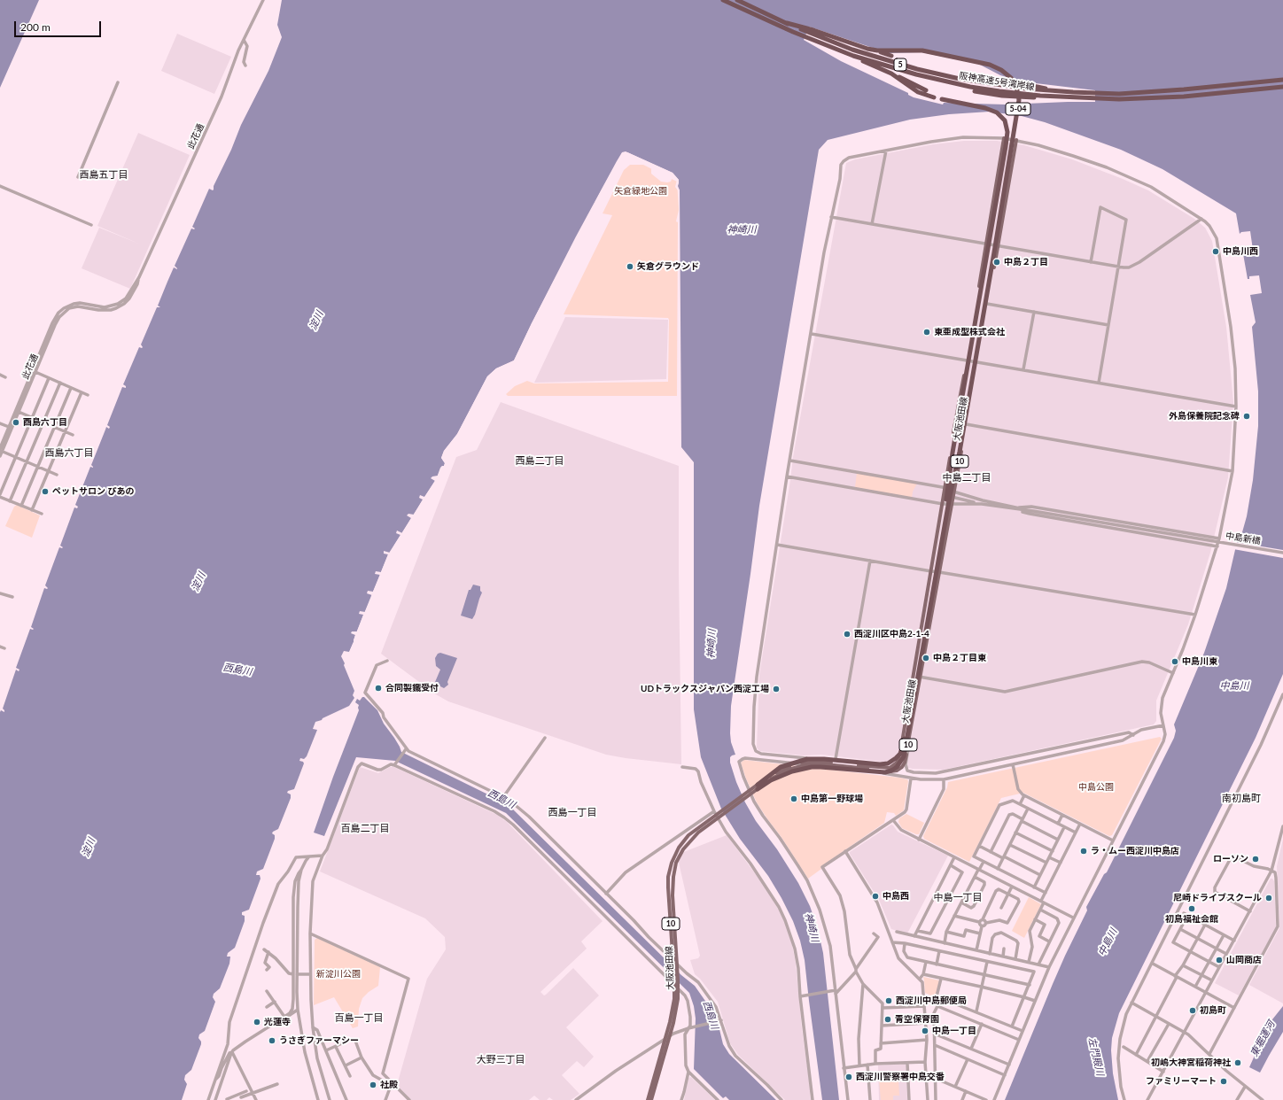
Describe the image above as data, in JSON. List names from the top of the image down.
{
  "streets": {
    "highway": ["5", "阪神高速5号湾岸線", "5-04"],
    "main road": ["大阪池田線", "10"],
    "street": ["此花通", "中島新橋"]
  },
  "crossings": [
    ["阪神高速5号湾岸線", "5-04"]
  ],
  "districts": [
    "酉島五丁目",
    "酉島六丁目",
    "西島二丁目",
    "中島二丁目",
    "南初島町",
    "西島一丁目",
    "百島二丁目",
    "中島一丁目",
    "百島一丁目",
    "大野三丁目"
  ],
  "water": [
    "神崎川",
    "淀川",
    "西島川",
    "中島川",
    "東堀運河",
    "左門殿川"
  ],
  "parks": ["矢倉緑地公園", "中島公園", "新淀川公園"],
  "places": [
    "中島川西",
    "中島２丁目",
    "矢倉グラウンド",
    "東亜成型株式会社",
    "外島保養院記念碑",
    "酉島六丁目",
    "ペットサロン ぴあの",
    "西淀川区中島2-1-4",
    "中島２丁目東",
    "中島川東",
    "合同製鐵受付",
    "UDトラックスジャパン西淀工場",
    "中島第一野球場",
    "ラ・ムー西淀川中島店",
    "ローソン",
    "中島西",
    "尼崎ドライブスクール",
    "初島福祉会館",
    "山岡商店",
    "西淀川中島郵便局",
    "初島町",
    "青空保育園",
    "光蓮寺",
    "中島一丁目",
    "うさぎファーマシー",
    "初嶋大神宮稲荷神社",
    "西淀川警察署中島交番",
    "ファミリーマート",
    "社殿"
  ],
  "scale_bar": "200 m"
}
